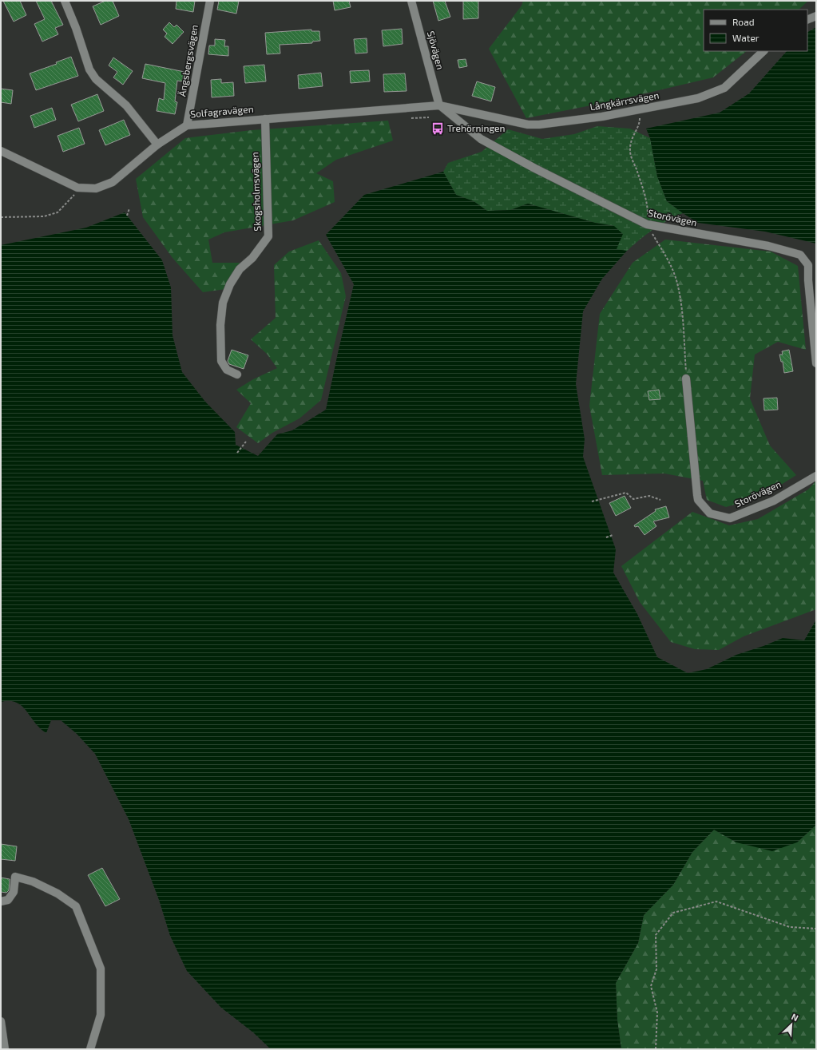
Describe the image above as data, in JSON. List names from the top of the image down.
{
  "streets": {
    "street": [
      "Sjövägen",
      "Ängsbergsvägen",
      "Långkärrsvägen",
      "Solfagravägen",
      "Skogsholmsvägen",
      "Storövägen"
    ]
  },
  "crossings": [
    ["Sjövägen", "Solfagravägen"],
    ["Sjövägen", "Storövägen"],
    ["Ängsbergsvägen", "Solfagravägen"],
    ["Långkärrsvägen", "Solfagravägen"],
    ["Solfagravägen", "Skogsholmsvägen"],
    ["Solfagravägen", "Storövägen"]
  ],
  "places": {
    "bus stop": ["Trehörningen"]
  },
  "legend": ["Road", "Water"],
  "north": "top right"
}
